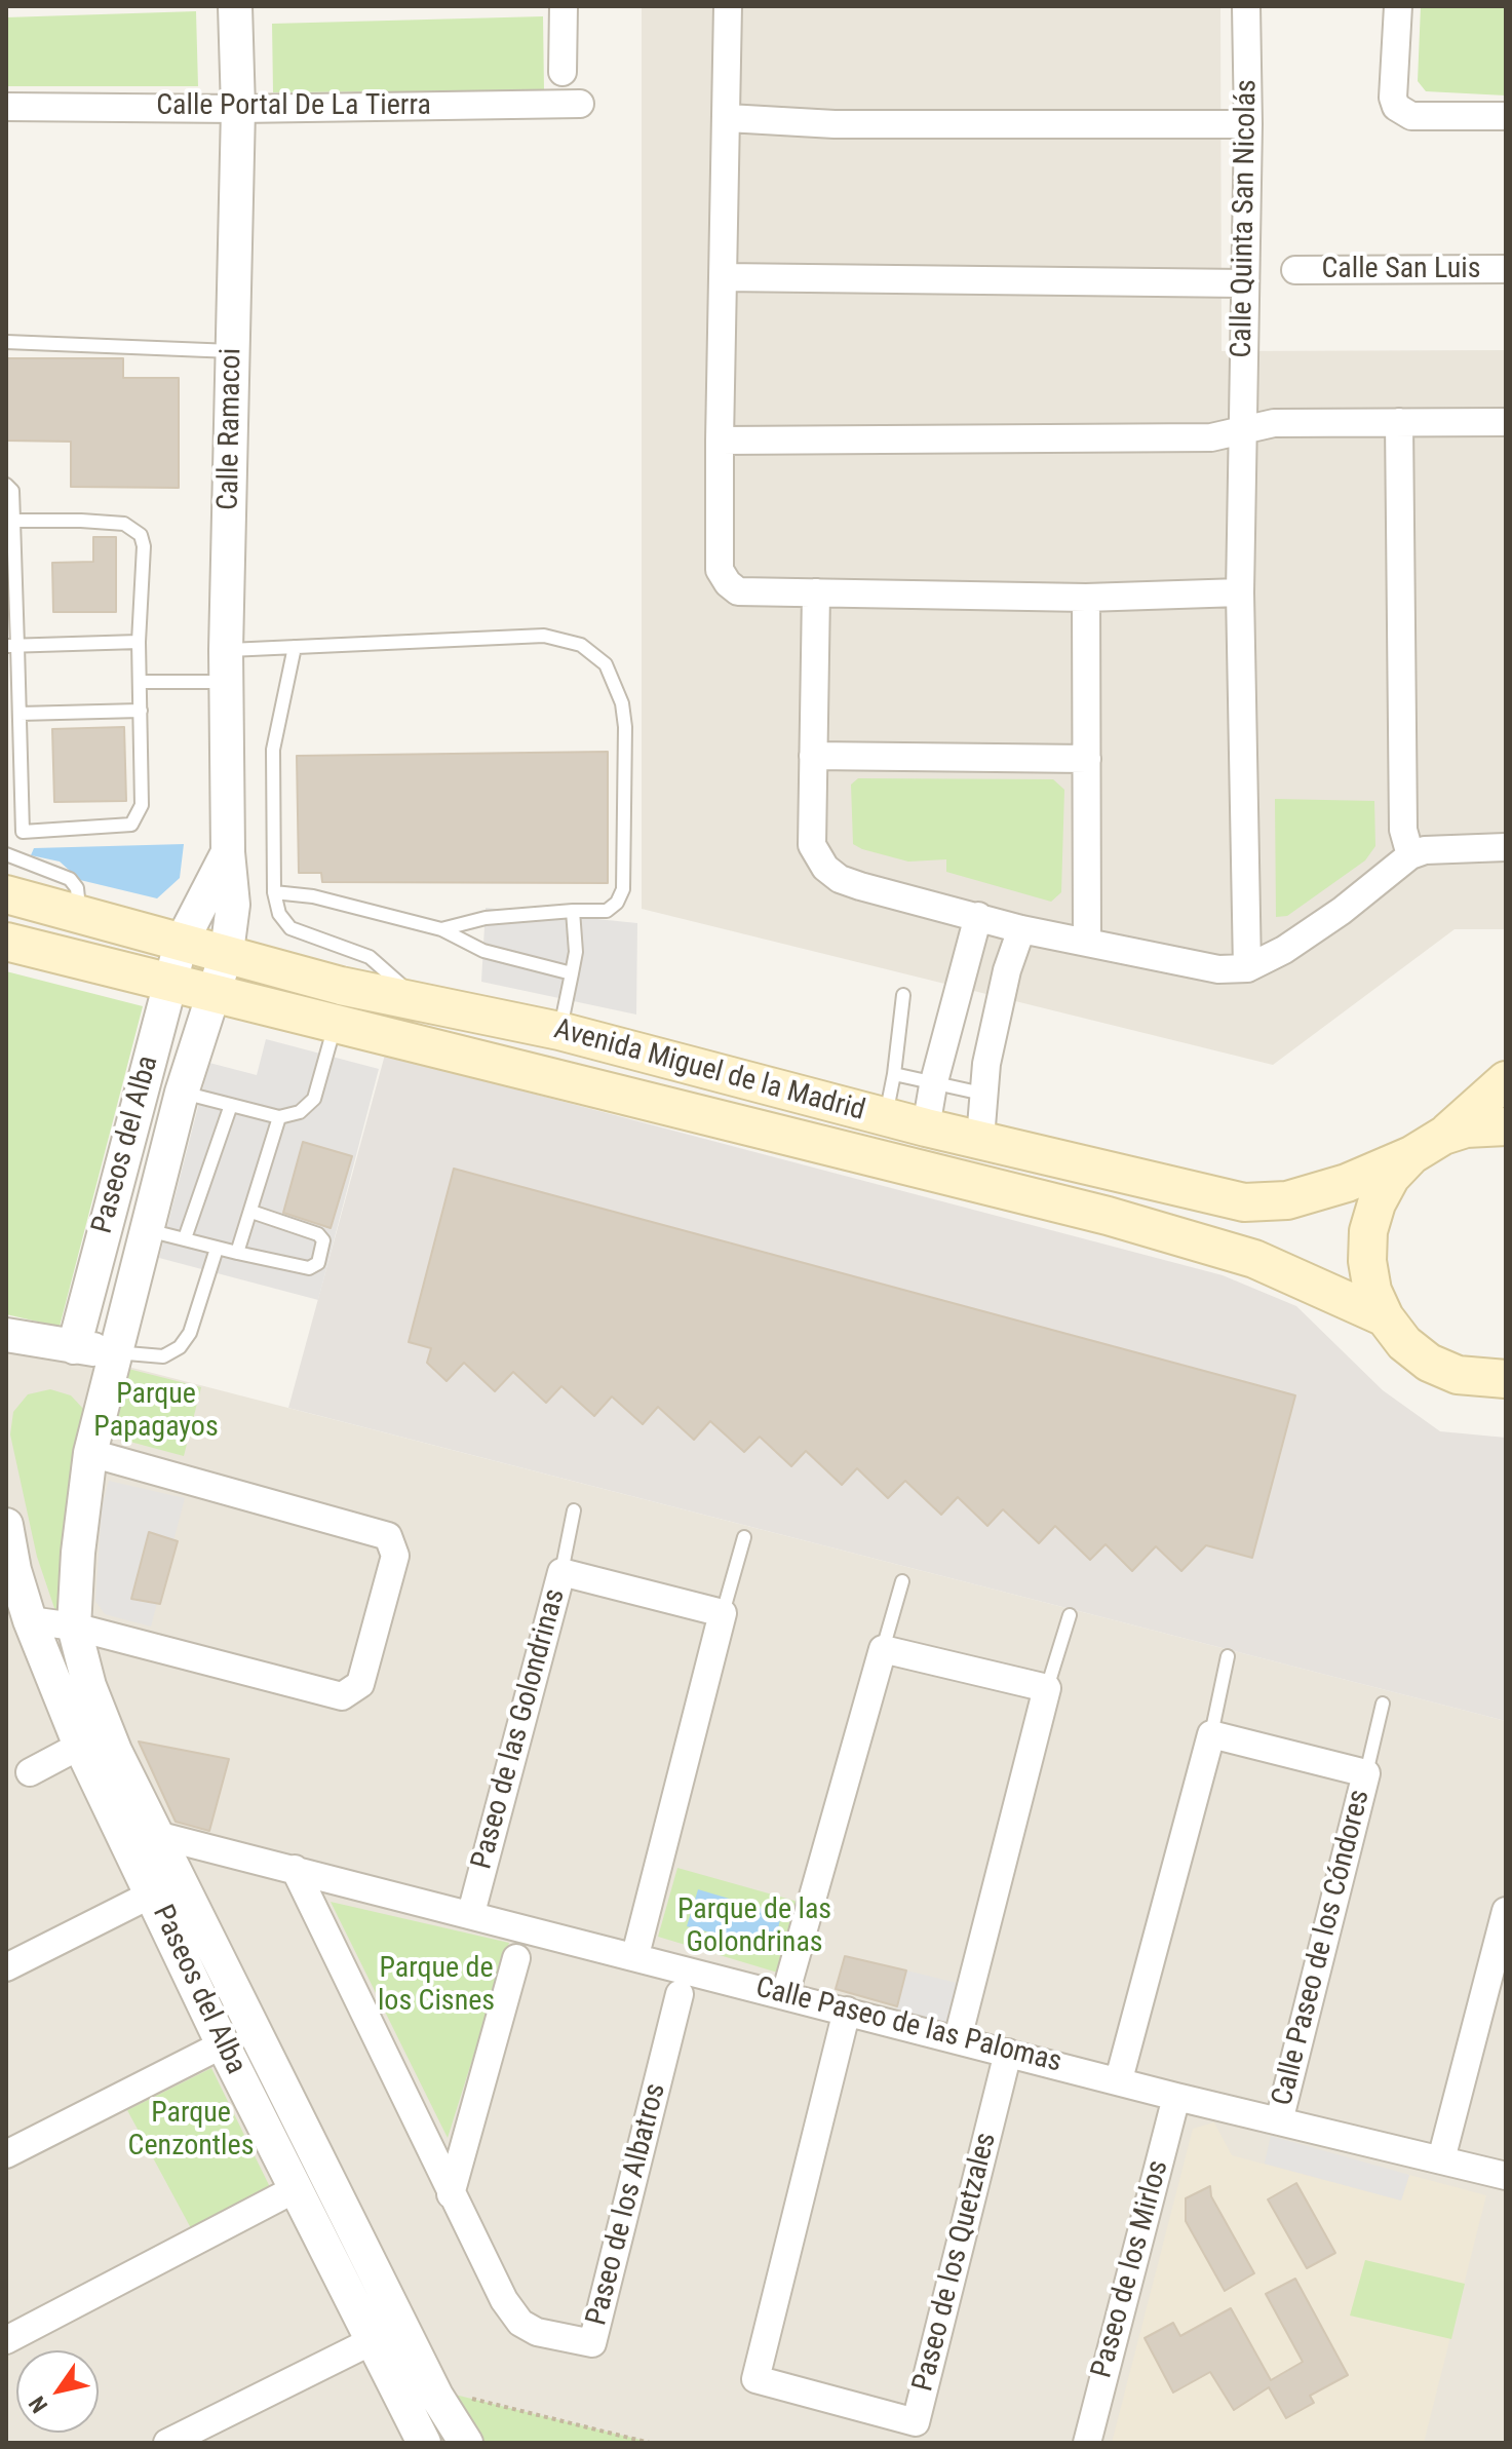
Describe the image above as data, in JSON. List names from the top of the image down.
{
  "streets": {
    "main road": ["Avenida Miguel de la Madrid"],
    "street": [
      "Calle Portal De La Tierra",
      "Calle Quinta San Nicolás",
      "Calle San Luis",
      "Calle Ramacoi",
      "Paseos del Alba",
      "Paseo de las Golondrinas",
      "Calle Paseo de los Cóndores",
      "Calle Paseo de las Palomas",
      "Paseo de los Albatros",
      "Paseo de los Quetzales",
      "Paseo de los Mirlos"
    ]
  },
  "crossings": [
    ["Calle Portal De La Tierra", "Calle Ramacoi"],
    ["Calle Ramacoi", "Avenida Miguel de la Madrid"],
    ["Calle Ramacoi", "Paseos del Alba"],
    ["Avenida Miguel de la Madrid", "Paseos del Alba"],
    ["Paseos del Alba", "Calle Paseo de las Palomas"],
    ["Paseo de las Golondrinas", "Calle Paseo de las Palomas"],
    ["Calle Paseo de los Cóndores", "Calle Paseo de las Palomas"],
    ["Calle Paseo de las Palomas", "Paseo de los Quetzales"],
    ["Calle Paseo de las Palomas", "Paseo de los Mirlos"]
  ],
  "parks": [
    "Parque Papagayos",
    "Parque de las Golondrinas",
    "Parque de los Cisnes",
    "Parque Cenzontles"
  ],
  "north": "bottom left"
}
